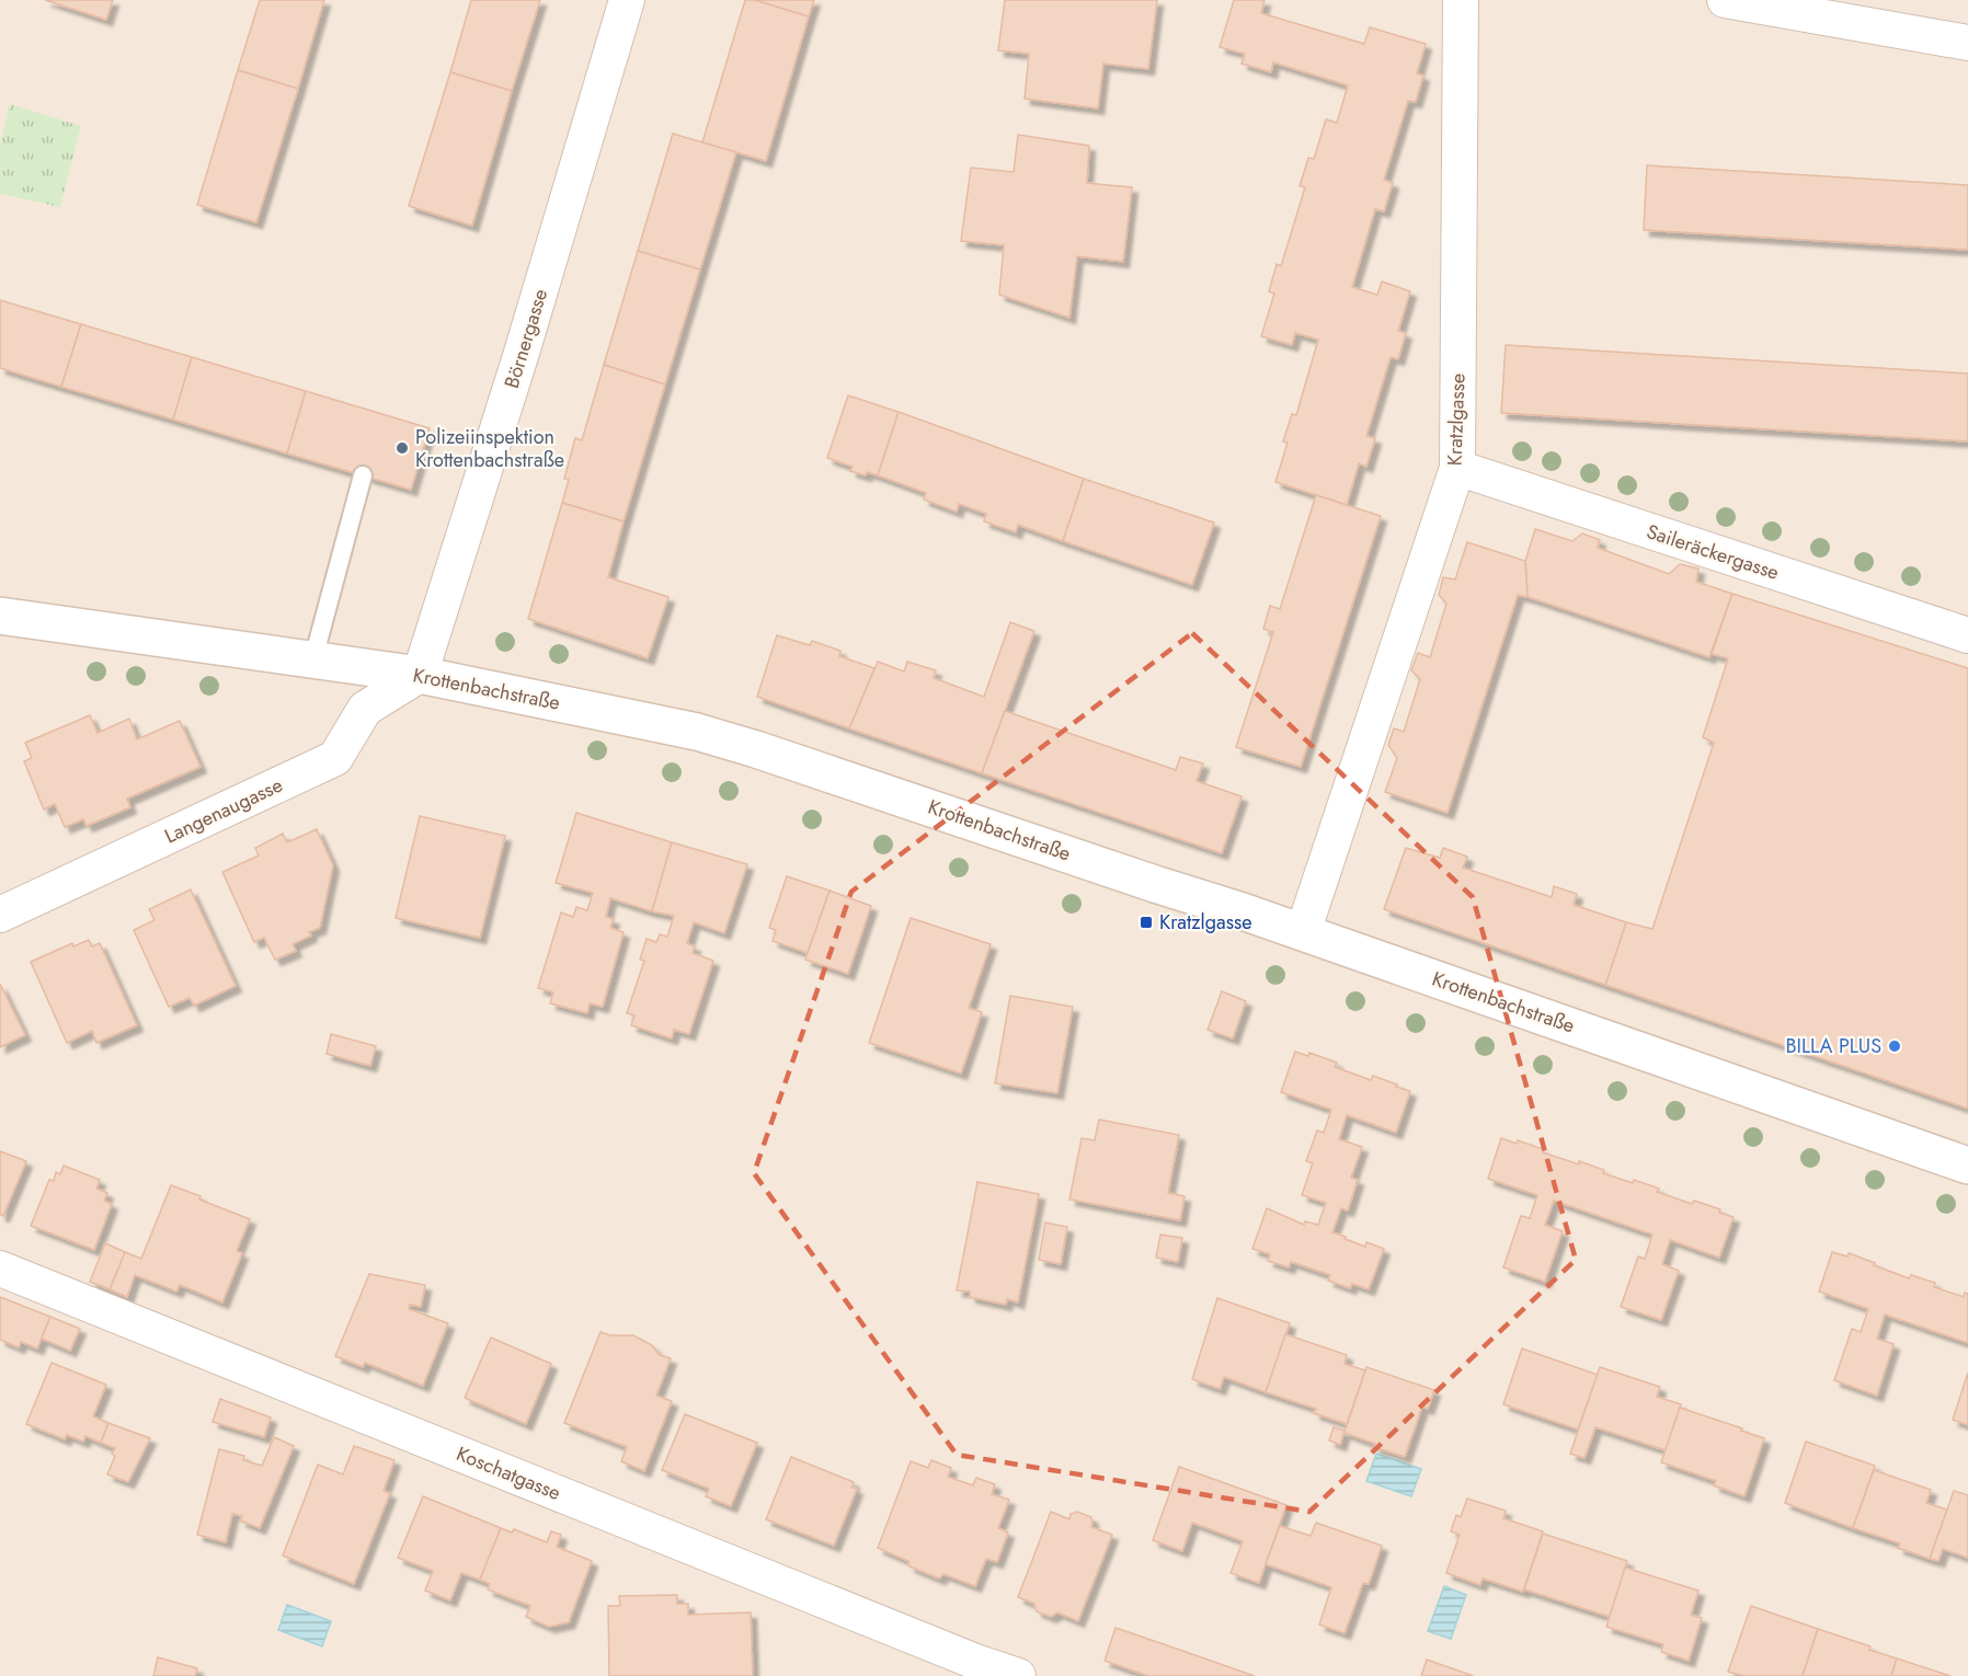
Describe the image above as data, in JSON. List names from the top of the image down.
{
  "streets": {
    "main road": ["Krottenbachstraße"],
    "street": [
      "Börnergasse",
      "Kratzlgasse",
      "Saileräckergasse",
      "Langenaugasse",
      "Koschatgasse"
    ]
  },
  "crossings": [
    ["Börnergasse", "Krottenbachstraße"],
    ["Börnergasse", "Langenaugasse"],
    ["Kratzlgasse", "Saileräckergasse"],
    ["Kratzlgasse", "Krottenbachstraße"],
    ["Krottenbachstraße", "Langenaugasse"]
  ],
  "places": {
    "other": ["Polizeiinspektion Krottenbachstraße", "BILLA PLUS"],
    "transit": ["Kratzlgasse"]
  }
}
